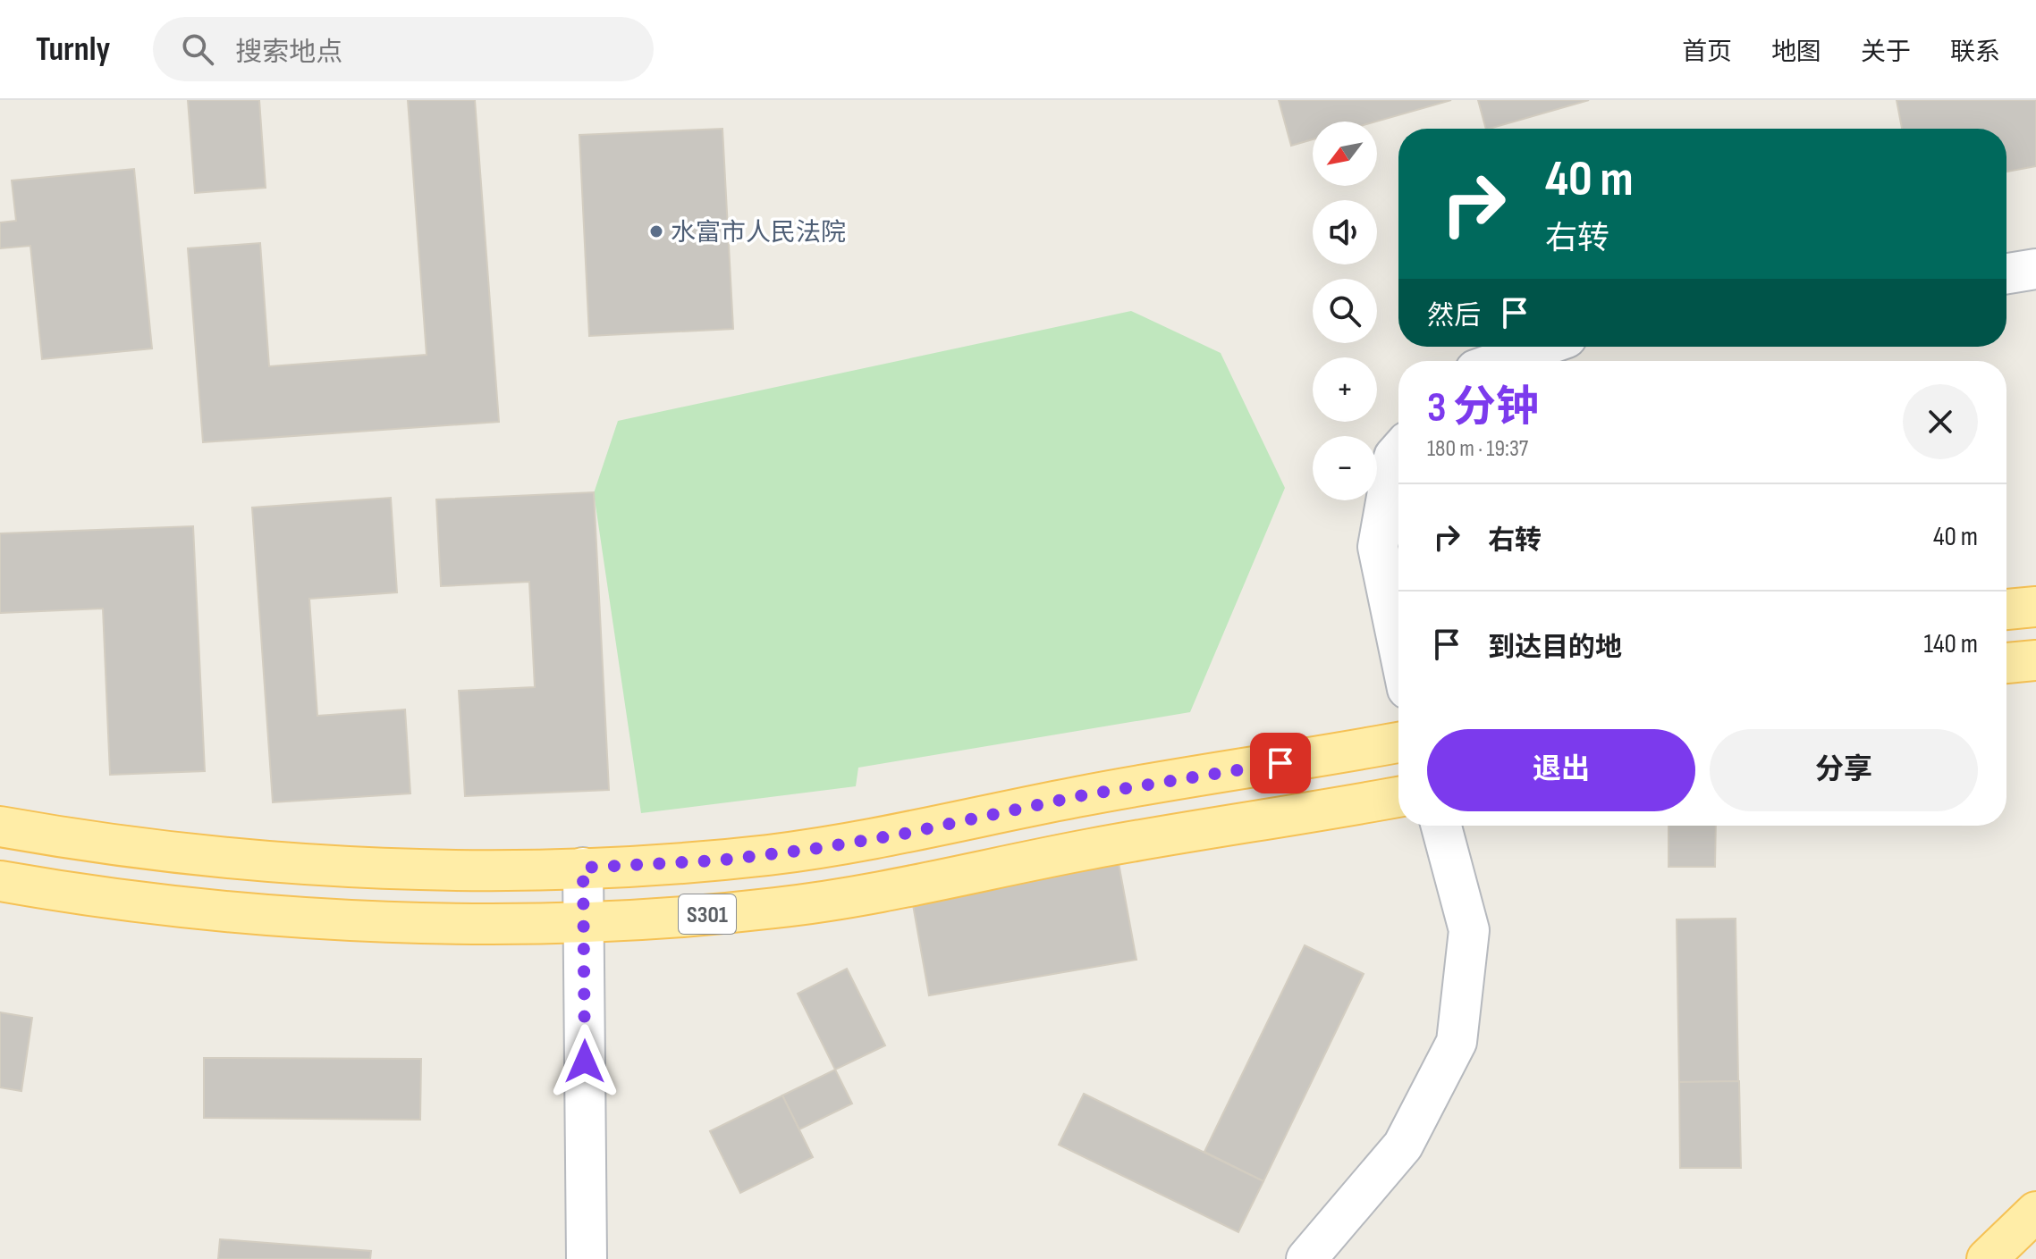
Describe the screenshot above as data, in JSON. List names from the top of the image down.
{
  "streets": {
    "main road": ["S301"]
  },
  "places": ["水富市人民法院"],
  "north": "bottom left",
  "page": {
    "header": "Turnly",
    "search": "搜索地点",
    "nav": [
      "首页",
      "地图",
      "关于",
      "联系"
    ],
    "map_buttons": ["+", "−"],
    "turn": ["40 m", "右转"],
    "then": "然后",
    "heading": ["3 分钟", "180 m · 19:37"],
    "list": [
      {
        "name": "右转",
        "value": "40 m"
      },
      {
        "name": "到达目的地",
        "value": "140 m"
      }
    ],
    "buttons": ["退出", "分享"]
  }
}
